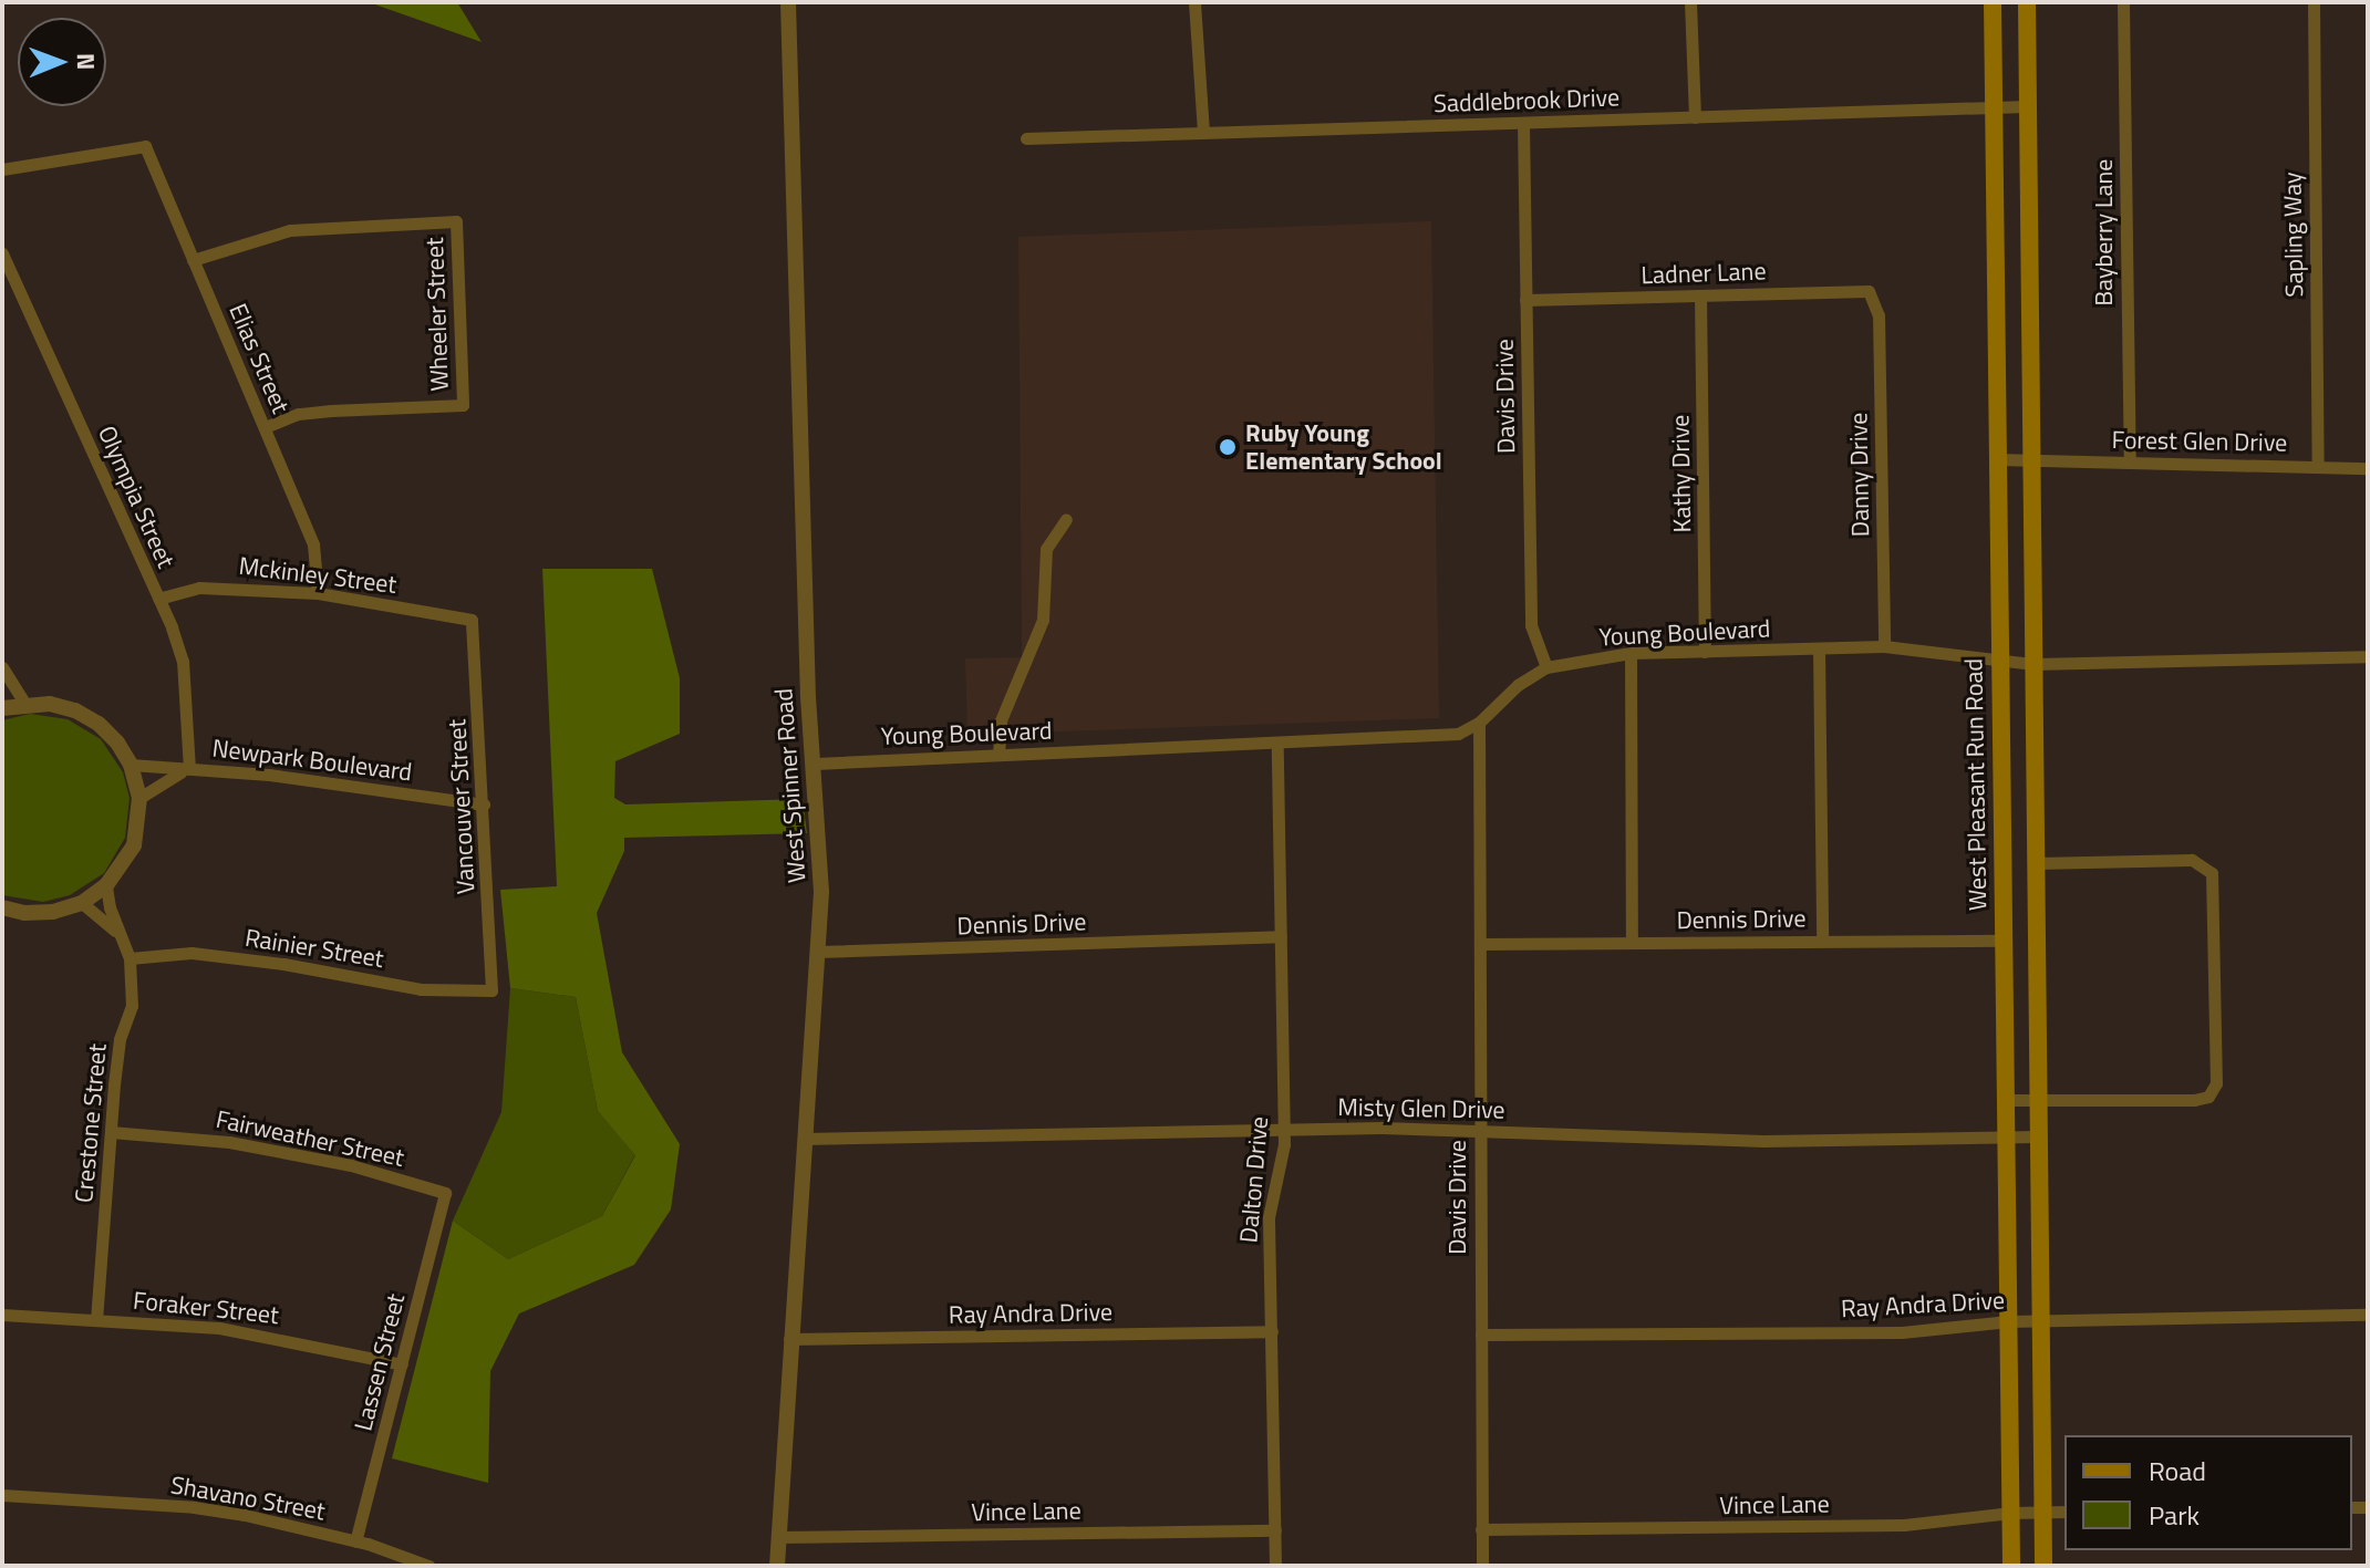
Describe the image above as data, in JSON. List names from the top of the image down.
{
  "streets": {
    "main road": ["West Pleasant Run Road"],
    "street": [
      "Saddlebrook Drive",
      "Bayberry Lane",
      "Sapling Way",
      "Ladner Lane",
      "Wheeler Street",
      "Elias Street",
      "Davis Drive",
      "Forest Glen Drive",
      "Kathy Drive",
      "Danny Drive",
      "Olympia Street",
      "Mckinley Street",
      "Young Boulevard",
      "Newpark Boulevard",
      "West Spinner Road",
      "Vancouver Street",
      "Dennis Drive",
      "Rainier Street",
      "Misty Glen Drive",
      "Crestone Street",
      "Fairweather Street",
      "Dalton Drive",
      "Ray Andra Drive",
      "Foraker Street",
      "Lassen Street",
      "Shavano Street",
      "Vince Lane"
    ]
  },
  "crossings": [
    ["Saddlebrook Drive", "Davis Drive"],
    ["Saddlebrook Drive", "West Pleasant Run Road"],
    ["Bayberry Lane", "Forest Glen Drive"],
    ["Sapling Way", "Forest Glen Drive"],
    ["Ladner Lane", "Davis Drive"],
    ["Ladner Lane", "Kathy Drive"],
    ["Ladner Lane", "Danny Drive"],
    ["Wheeler Street", "Elias Street"],
    ["Elias Street", "Mckinley Street"],
    ["Davis Drive", "Young Boulevard"],
    ["Davis Drive", "Dennis Drive"],
    ["Davis Drive", "Misty Glen Drive"],
    ["Davis Drive", "Ray Andra Drive"],
    ["Davis Drive", "Vince Lane"],
    ["Forest Glen Drive", "West Pleasant Run Road"],
    ["Kathy Drive", "Young Boulevard"],
    ["Danny Drive", "Young Boulevard"],
    ["Olympia Street", "Mckinley Street"],
    ["Olympia Street", "Newpark Boulevard"],
    ["Mckinley Street", "Vancouver Street"],
    ["Young Boulevard", "West Pleasant Run Road"],
    ["Young Boulevard", "West Spinner Road"],
    ["Young Boulevard", "Dalton Drive"],
    ["Newpark Boulevard", "Vancouver Street"],
    ["West Pleasant Run Road", "Dennis Drive"],
    ["West Pleasant Run Road", "Misty Glen Drive"],
    ["West Pleasant Run Road", "Ray Andra Drive"],
    ["West Pleasant Run Road", "Vince Lane"],
    ["West Spinner Road", "Dennis Drive"],
    ["West Spinner Road", "Misty Glen Drive"],
    ["West Spinner Road", "Ray Andra Drive"],
    ["West Spinner Road", "Vince Lane"],
    ["Vancouver Street", "Rainier Street"],
    ["Dennis Drive", "Dalton Drive"],
    ["Rainier Street", "Crestone Street"],
    ["Misty Glen Drive", "Dalton Drive"],
    ["Crestone Street", "Fairweather Street"],
    ["Crestone Street", "Foraker Street"],
    ["Fairweather Street", "Lassen Street"],
    ["Dalton Drive", "Ray Andra Drive"],
    ["Dalton Drive", "Vince Lane"],
    ["Foraker Street", "Lassen Street"],
    ["Lassen Street", "Shavano Street"]
  ],
  "places": ["Ruby Young Elementary School"],
  "legend": ["Road", "Park"],
  "north": "right"
}
